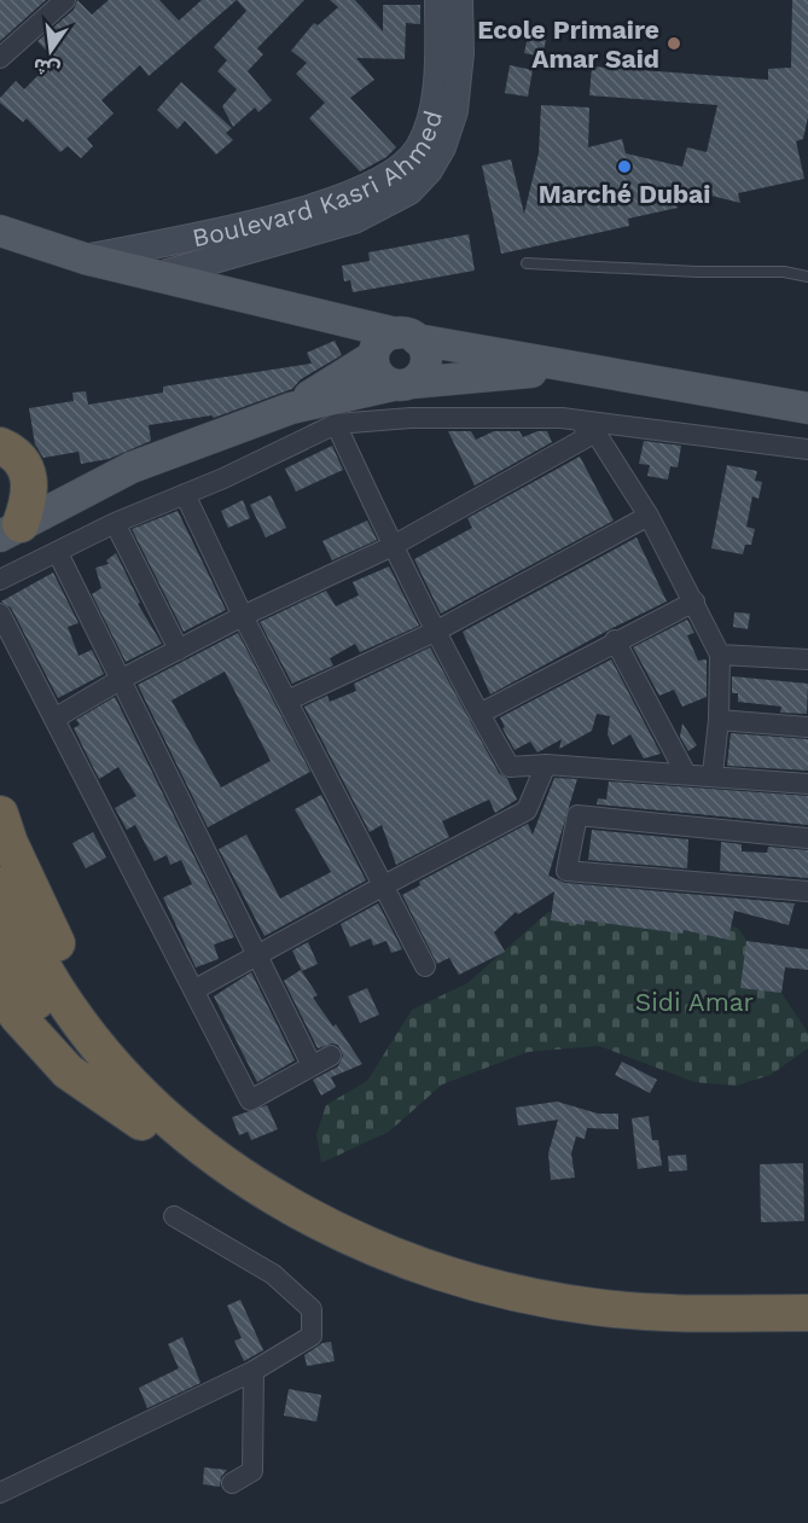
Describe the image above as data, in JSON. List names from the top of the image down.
{
  "streets": {
    "main road": ["Boulevard Kasri Ahmed"]
  },
  "parks": ["Sidi Amar"],
  "places": ["Ecole Primaire Amar Said", "Marché Dubai"],
  "north": "bottom"
}
